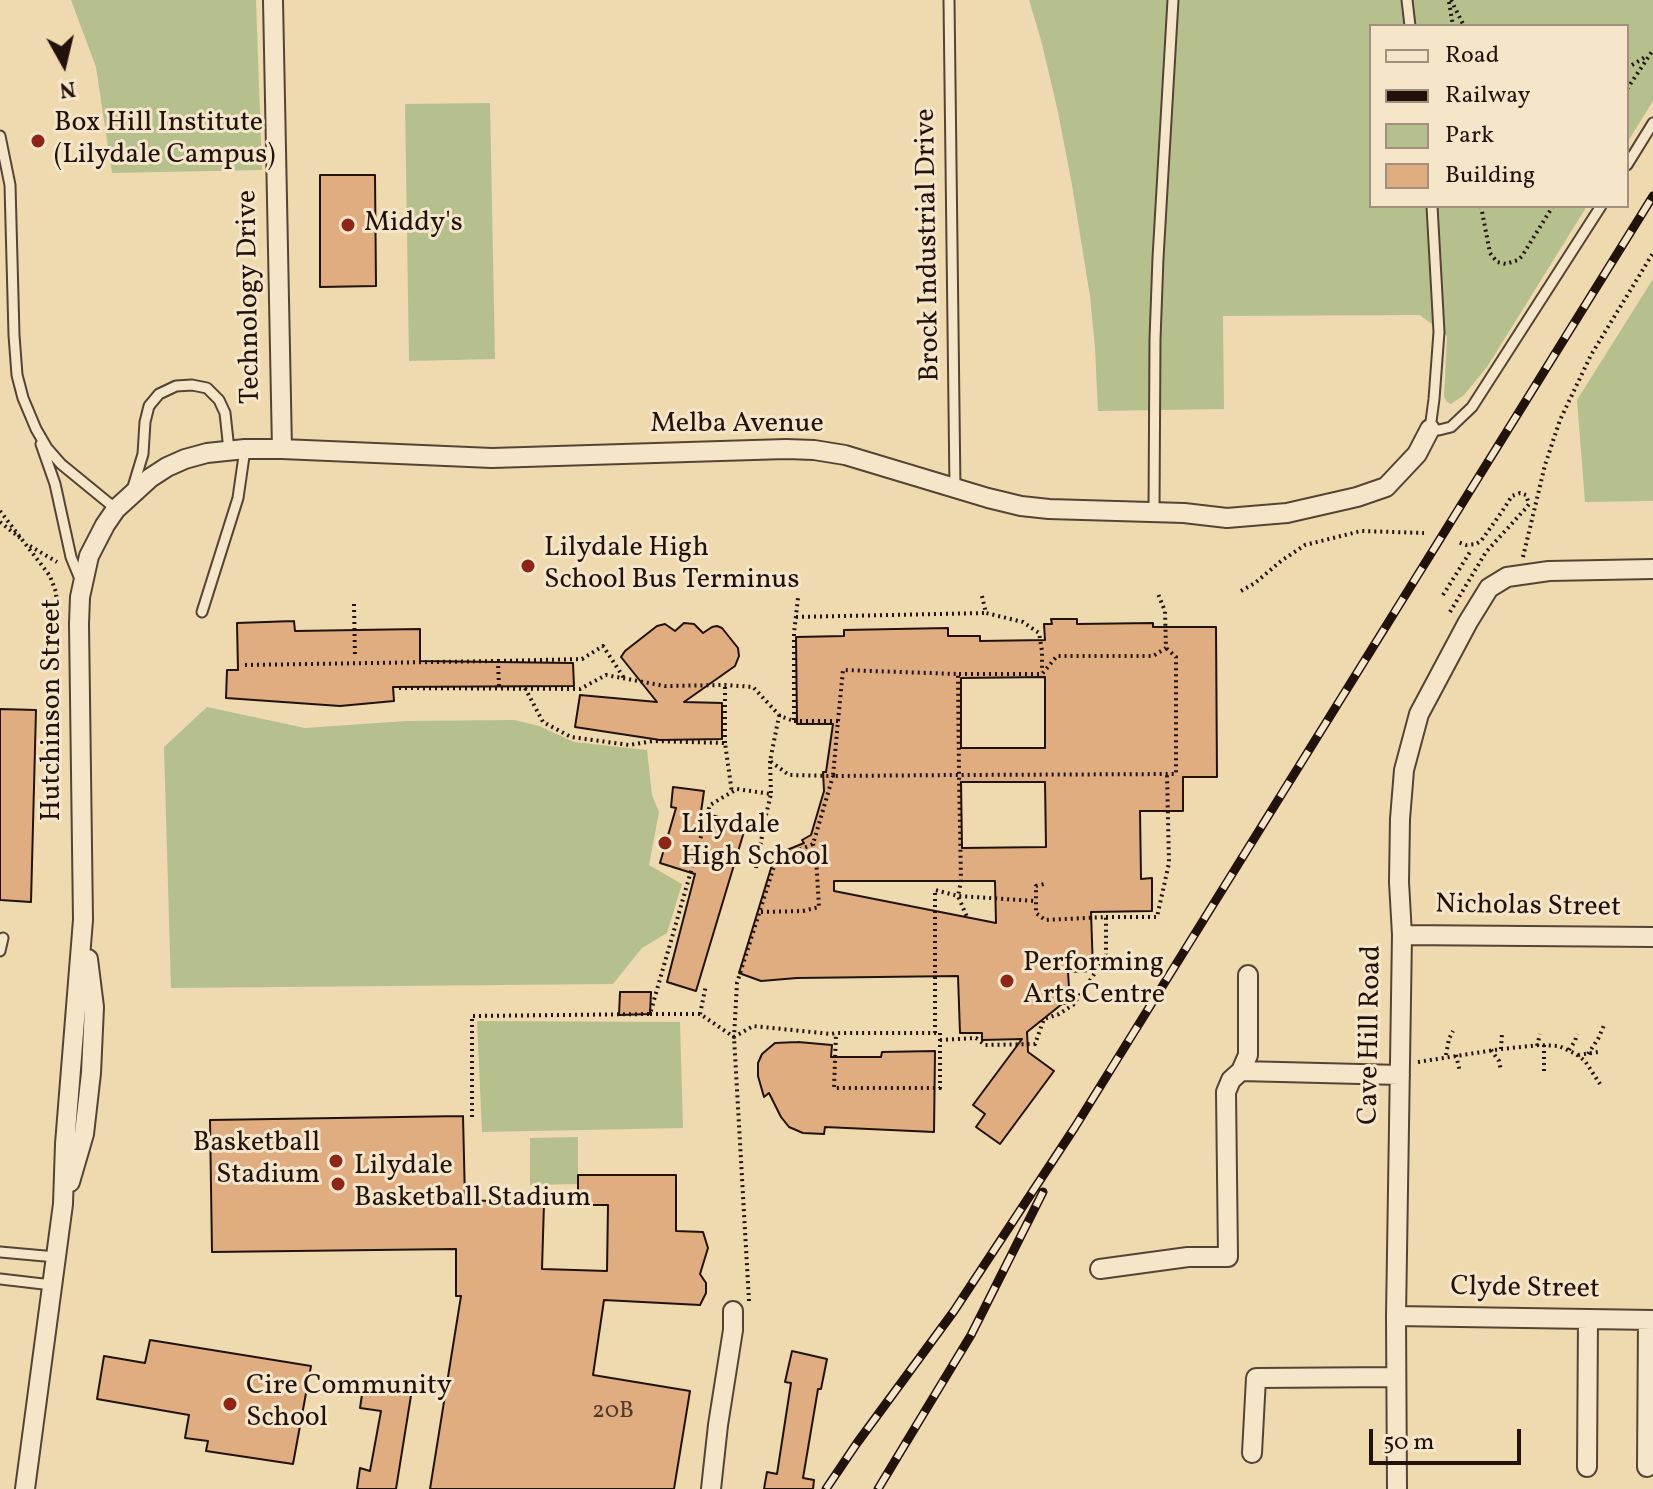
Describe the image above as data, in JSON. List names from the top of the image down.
{
  "streets": {
    "street": [
      "Technology Drive",
      "Melba Avenue",
      "Hutchinson Street",
      "Nicholas Street",
      "Cave Hill Road",
      "Clyde Street"
    ],
    "lane": ["Brock Industrial Drive"]
  },
  "crossings": [
    ["Brock Industrial Drive", "Melba Avenue"],
    ["Technology Drive", "Melba Avenue"],
    ["Melba Avenue", "Hutchinson Street"],
    ["Nicholas Street", "Cave Hill Road"],
    ["Cave Hill Road", "Clyde Street"]
  ],
  "places": [
    "Box Hill Institute (Lilydale Campus)",
    "Middy's",
    "Lilydale High School Bus Terminus",
    "Lilydale High School",
    "Performing Arts Centre",
    "Basketball Stadium",
    "Lilydale Basketball Stadium",
    "Cire Community School"
  ],
  "house_numbers": ["20B"],
  "legend": [
    "Road",
    "Railway",
    "Park",
    "Building"
  ],
  "scale_bar": "50 m",
  "north": "bottom"
}
